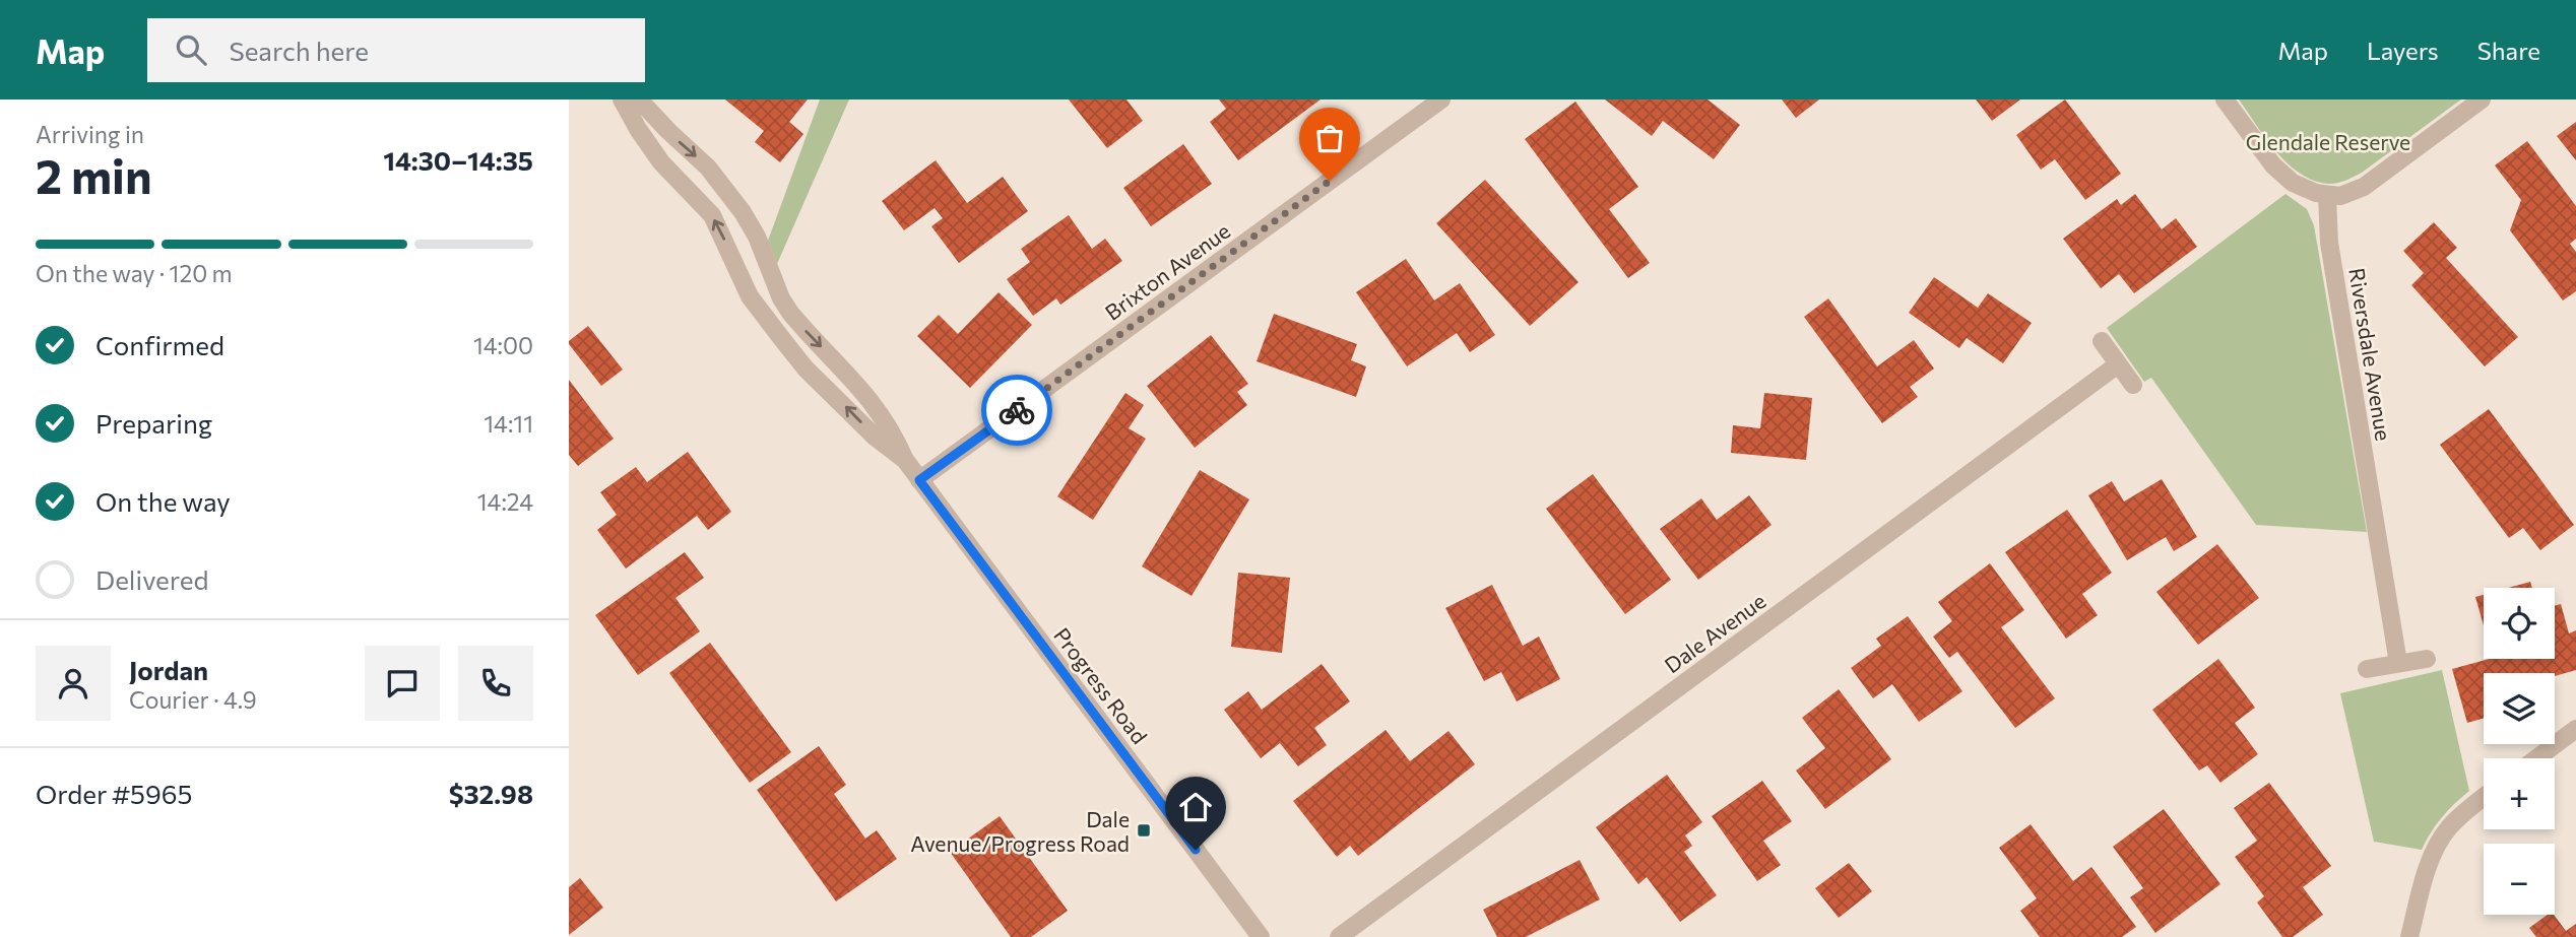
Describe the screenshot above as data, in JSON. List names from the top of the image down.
{
  "streets": {
    "street": [
      "Brixton Avenue",
      "Riversdale Avenue",
      "Dale Avenue",
      "Progress Road"
    ]
  },
  "crossings": [
    ["Brixton Avenue", "Progress Road"]
  ],
  "parks": ["Glendale Reserve"],
  "places": {
    "transit": ["Dale Avenue/Progress Road"]
  },
  "page": {
    "header": "Map",
    "search": "Search here",
    "nav": ["Map", "Layers", "Share"],
    "heading": ["2 min", "Arriving in", "14:30–14:35"],
    "panel": [
      "Jordan",
      "Courier · 4.9",
      "Order #5965",
      "$32.98"
    ],
    "bar": "On the way · 120 m",
    "list": [
      ["Confirmed", "14:00"],
      ["Preparing", "14:11"],
      ["On the way", "14:24"],
      "Delivered"
    ],
    "map_buttons": ["+", "−"]
  }
}
